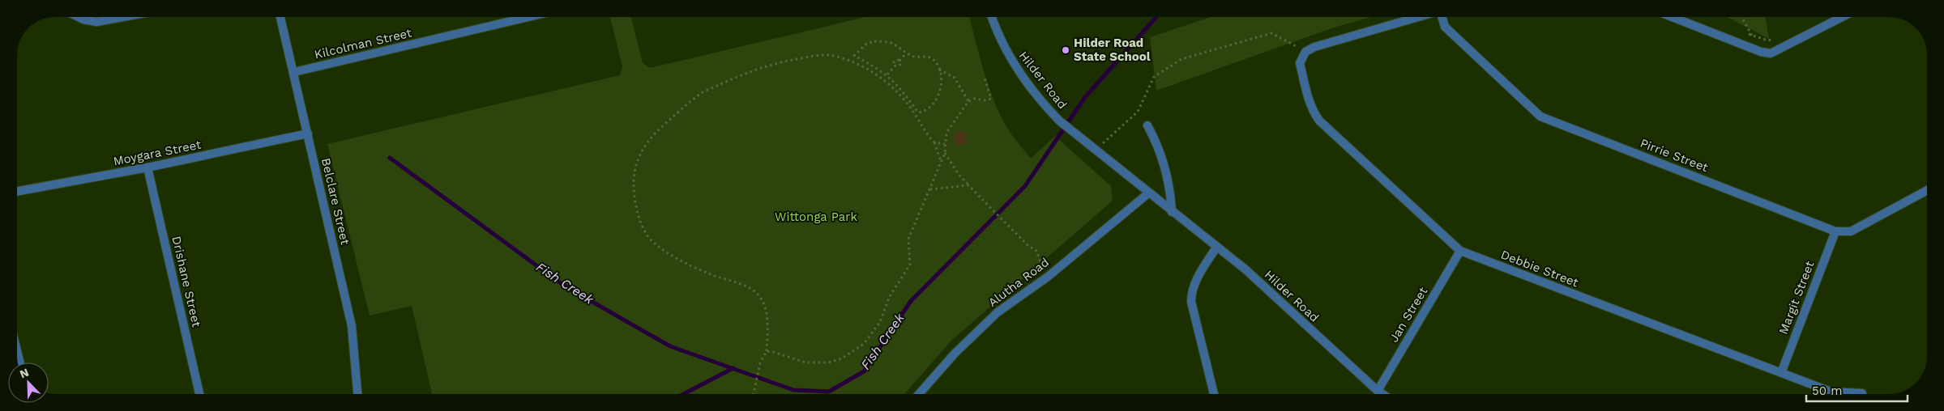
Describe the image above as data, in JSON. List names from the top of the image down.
{
  "streets": {
    "street": [
      "Kilcolman Street",
      "Hilder Road",
      "Moygara Street",
      "Pirrie Street",
      "Belclare Street",
      "Debbie Street",
      "Drishane Street",
      "Alutha Road",
      "Margit Street",
      "Jan Street"
    ]
  },
  "crossings": [
    ["Kilcolman Street", "Belclare Street"],
    ["Hilder Road", "Alutha Road"],
    ["Hilder Road", "Jan Street"],
    ["Moygara Street", "Belclare Street"],
    ["Moygara Street", "Drishane Street"],
    ["Pirrie Street", "Margit Street"],
    ["Debbie Street", "Margit Street"],
    ["Debbie Street", "Jan Street"]
  ],
  "water": ["Fish Creek"],
  "parks": ["Wittonga Park"],
  "places": ["Hilder Road State School"],
  "scale_bar": "50 m",
  "north": "top left"
}
